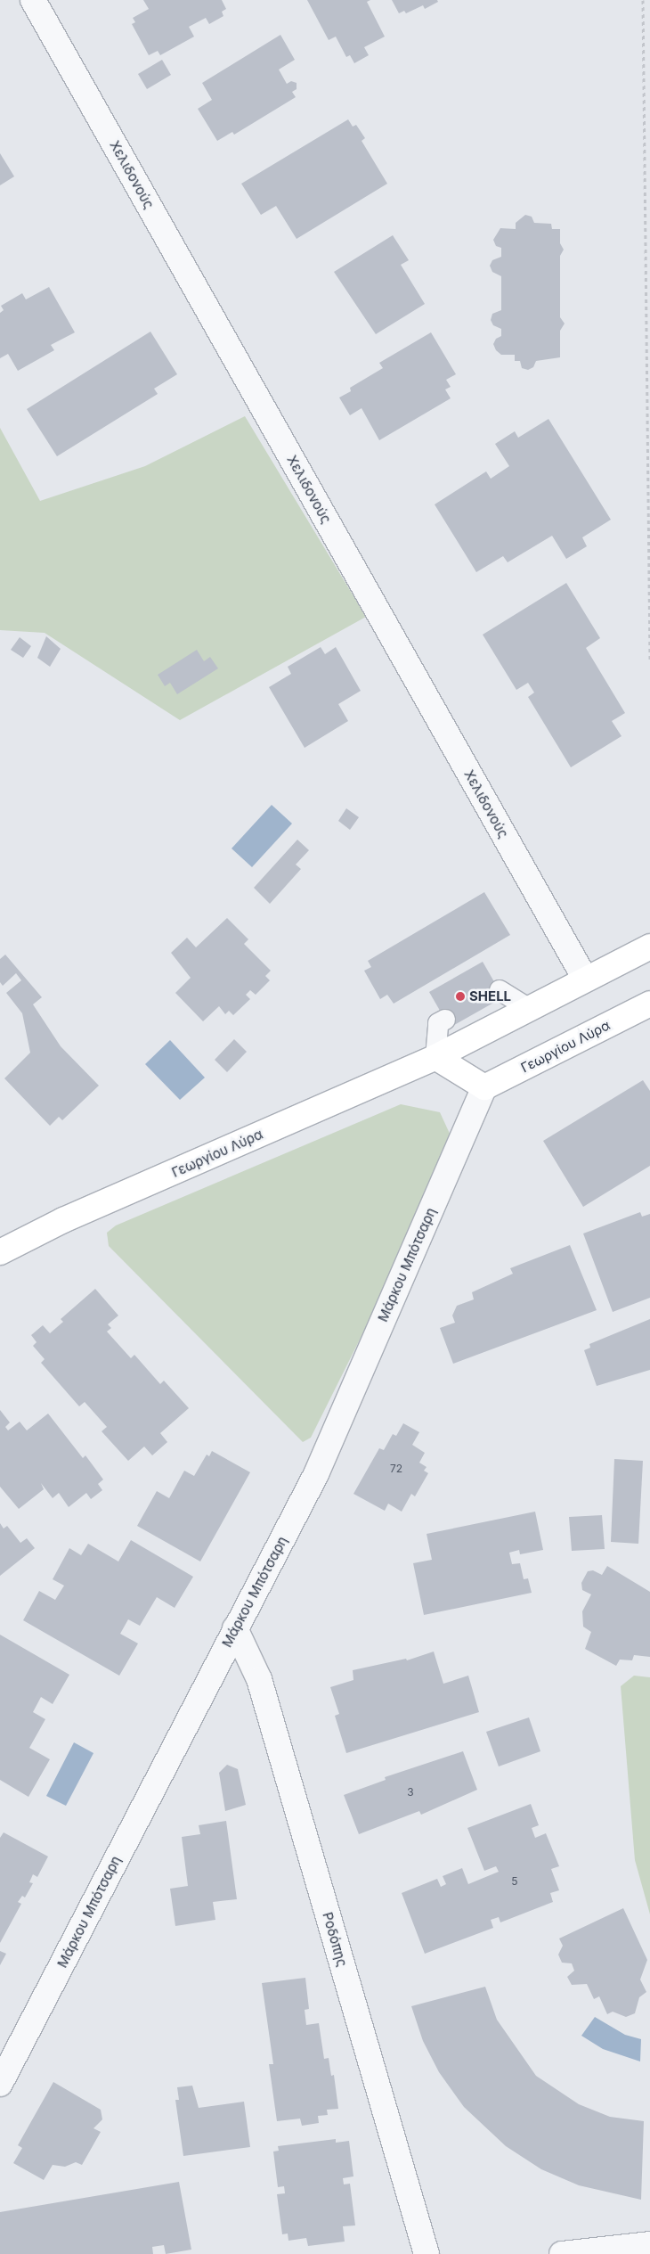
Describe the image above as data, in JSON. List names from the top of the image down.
{
  "streets": {
    "main road": ["Γεωργίου Λύρα"],
    "street": ["Χελιδονούς", "Μάρκου Μπότσαρη", "Ροδόπης"]
  },
  "crossings": [
    ["Χελιδονούς", "Γεωργίου Λύρα"],
    ["Γεωργίου Λύρα", "Μάρκου Μπότσαρη"],
    ["Μάρκου Μπότσαρη", "Ροδόπης"]
  ],
  "places": ["SHELL"],
  "house_numbers": ["72", "3", "5"]
}
